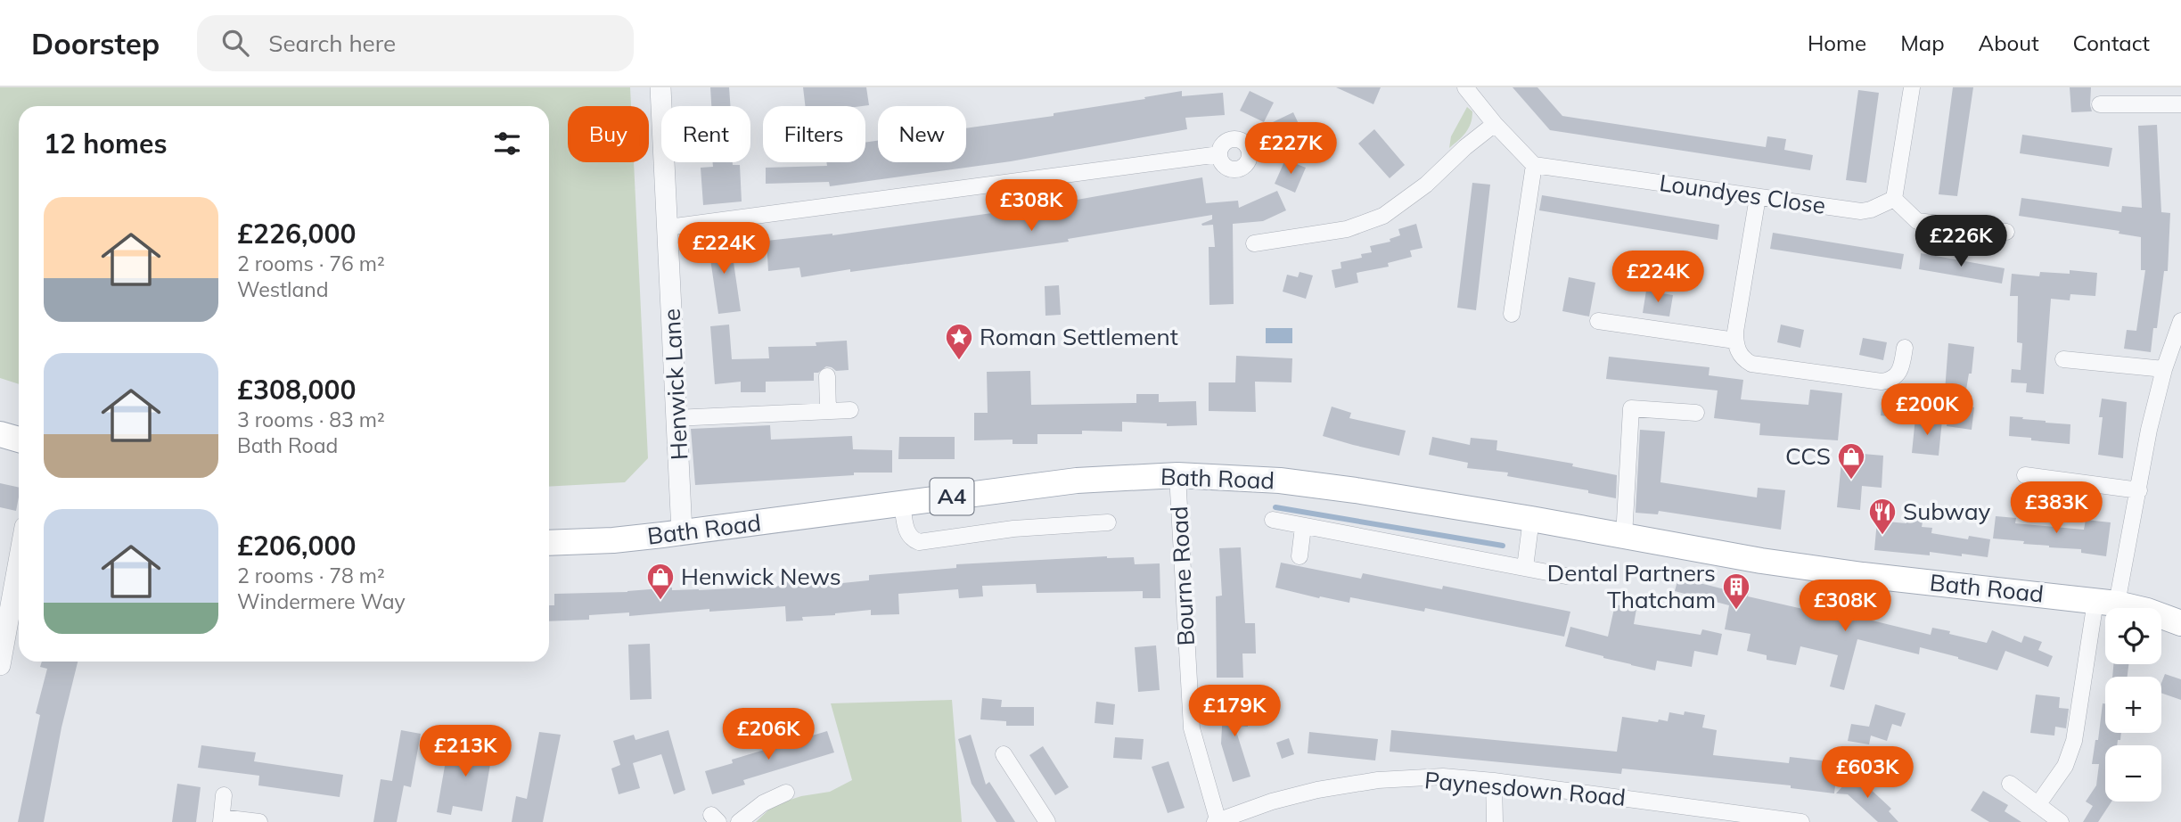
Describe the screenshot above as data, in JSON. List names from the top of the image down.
{
  "streets": {
    "main road": ["Bath Road", "A4"],
    "street": [
      "Loundyes Close",
      "Henwick Lane",
      "Bourne Road",
      "Paynesdown Road"
    ]
  },
  "crossings": [
    ["Henwick Lane", "Bath Road"],
    ["Bath Road", "Bourne Road"],
    ["Bourne Road", "Paynesdown Road"]
  ],
  "places": {
    "place": ["Roman Settlement"],
    "shop": ["CCS", "Henwick News"],
    "restaurant": ["Subway"],
    "building": ["Dental Partners Thatcham"]
  },
  "page": {
    "header": "Doorstep",
    "search": "Search here",
    "nav": [
      "Home",
      "Map",
      "About",
      "Contact"
    ],
    "chip": [
      "Buy",
      "Rent",
      "Filters",
      "New"
    ],
    "heading": "12 homes",
    "price": [
      "£227K",
      "£308K",
      "£226K",
      "£224K",
      "£224K",
      "£200K",
      "£383K",
      "£308K",
      "£179K",
      "£206K",
      "£213K",
      "£603K"
    ],
    "list": [
      {
        "name": "£226,000",
        "note": "2 rooms · 76 m² · Westland"
      },
      {
        "name": "£308,000",
        "note": "3 rooms · 83 m² · Bath Road"
      },
      {
        "name": "£206,000",
        "note": "2 rooms · 78 m² · Windermere Way"
      }
    ],
    "map_buttons": ["+", "−"]
  }
}
